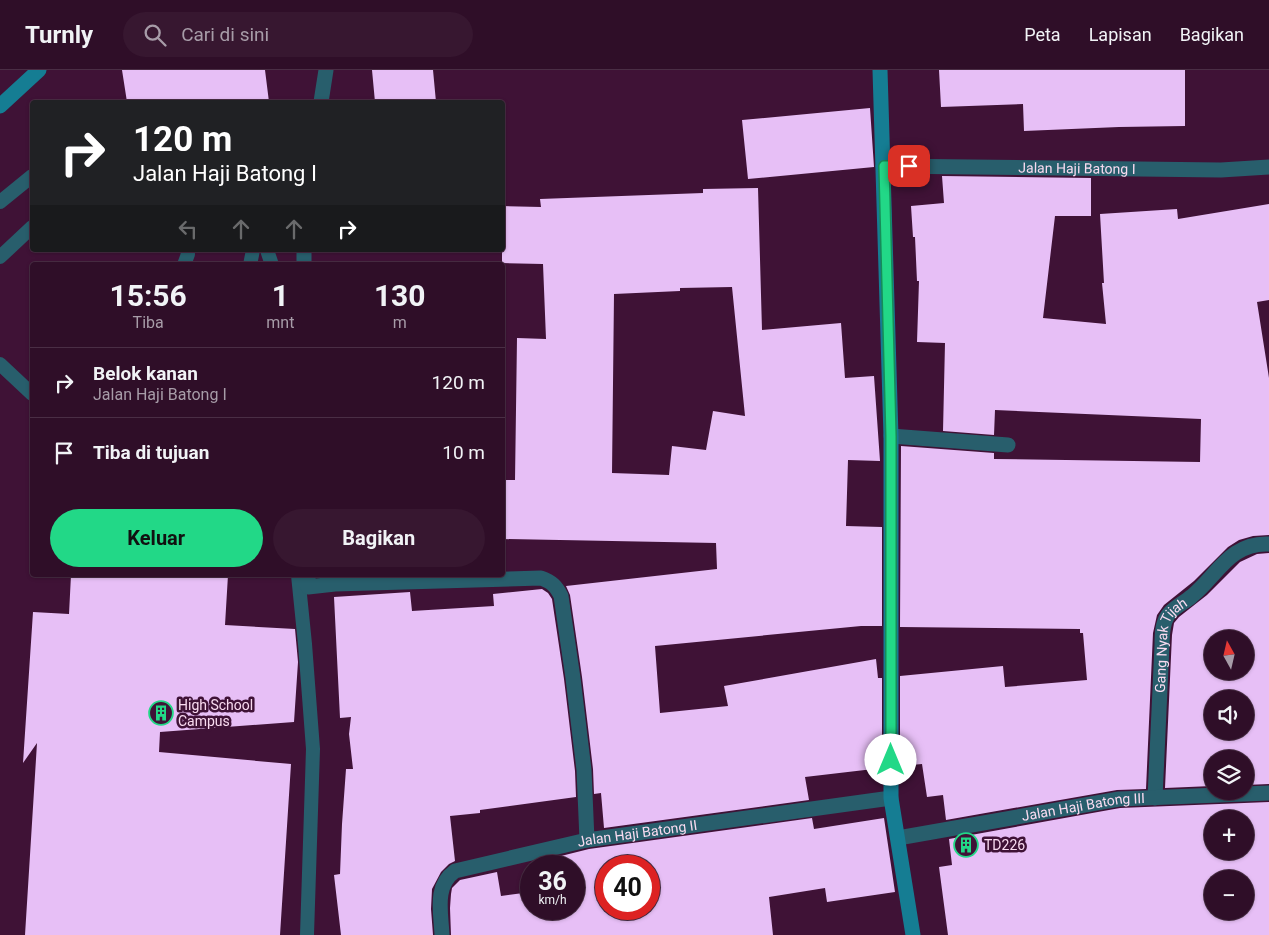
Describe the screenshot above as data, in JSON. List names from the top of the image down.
{
  "streets": {
    "street": [
      "Jalan Haji Batong I",
      "Gang Nyak Tijah",
      "Jalan Haji Batong III",
      "Jalan Haji Batong II"
    ]
  },
  "crossings": [
    ["Gang Nyak Tijah", "Jalan Haji Batong III"]
  ],
  "places": {
    "building": ["High School Campus", "TD226"]
  },
  "north": "top",
  "page": {
    "header": "Turnly",
    "search": "Cari di sini",
    "nav": ["Peta", "Lapisan", "Bagikan"],
    "turn": ["120 m", "Jalan Haji Batong I"],
    "eta": [
      "15:56",
      "Tiba",
      "1",
      "mnt",
      "130",
      "m"
    ],
    "list": [
      {
        "name": "Belok kanan",
        "note": "Jalan Haji Batong I",
        "value": "120 m"
      },
      {
        "name": "Tiba di tujuan",
        "value": "10 m"
      }
    ],
    "buttons": ["Keluar", "Bagikan"],
    "map_buttons": ["+", "−"],
    "speed": "36 km/h",
    "limit": "40"
  }
}
